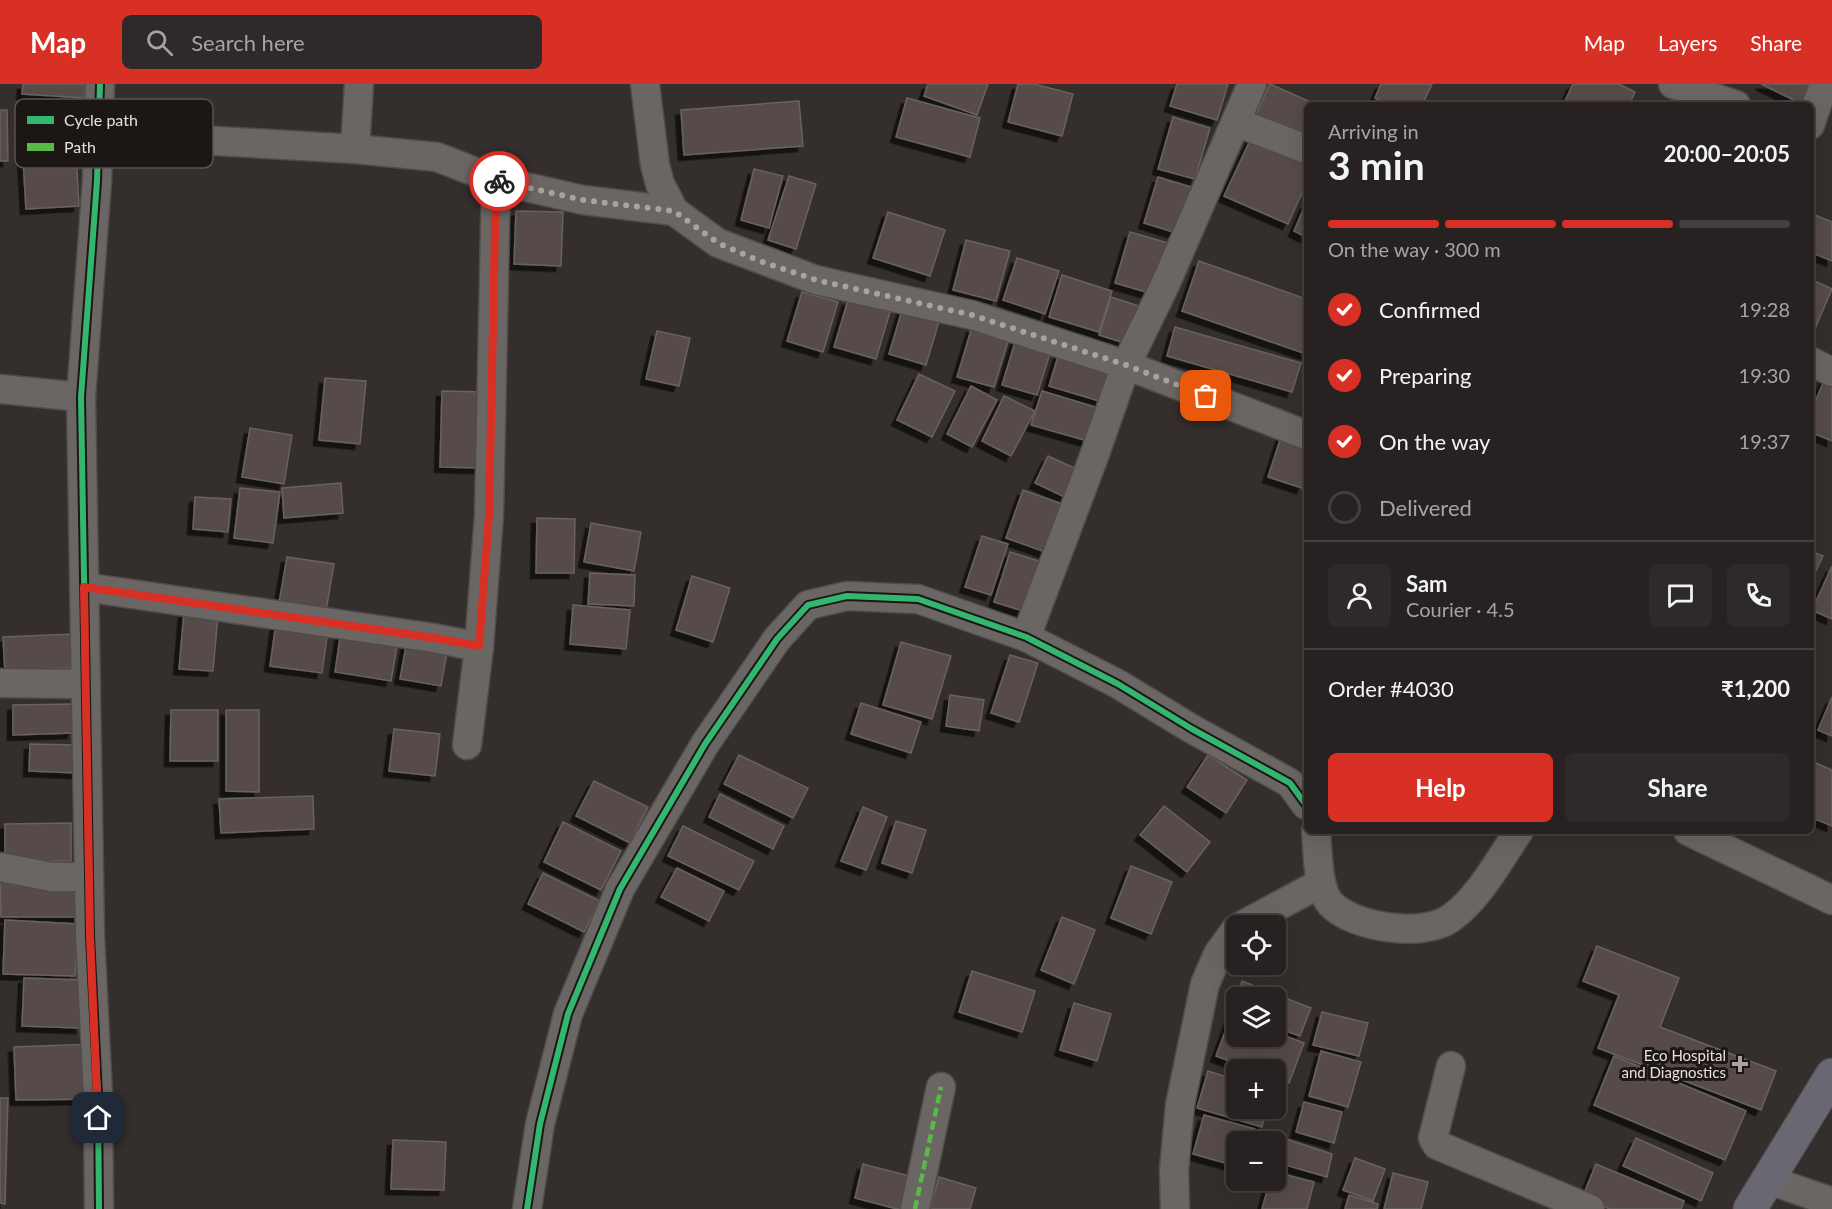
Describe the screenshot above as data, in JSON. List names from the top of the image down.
{
  "places": {
    "health": ["Eco Hospital and Diagnostics"]
  },
  "legend": ["Cycle path", "Path"],
  "page": {
    "header": "Map",
    "search": "Search here",
    "nav": ["Map", "Layers", "Share"],
    "heading": ["3 min", "Arriving in", "20:00–20:05"],
    "panel": [
      "Sam",
      "Courier · 4.5",
      "Order #4030",
      "₹1,200"
    ],
    "bar": "On the way · 300 m",
    "list": [
      ["Confirmed", "19:28"],
      ["Preparing", "19:30"],
      ["On the way", "19:37"],
      "Delivered"
    ],
    "buttons": ["Help", "Share"],
    "map_buttons": ["+", "−"]
  }
}
